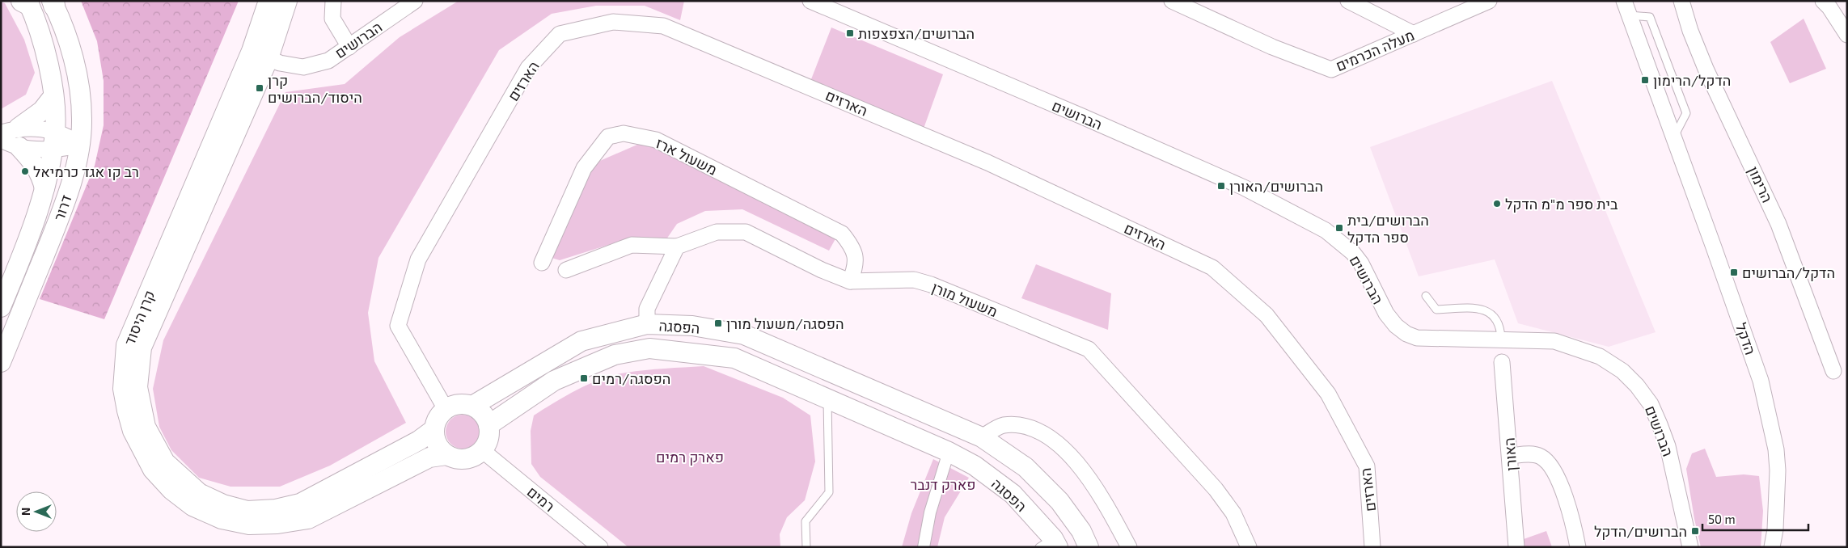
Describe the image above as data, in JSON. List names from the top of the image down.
{
  "streets": {
    "street": [
      "הברושים",
      "מעלה הכרמים",
      "הארזים",
      "משעול ארז",
      "הרימון",
      "דרור",
      "משעול מורן",
      "קרן היסוד",
      "הפסגה",
      "הדקל",
      "האורן",
      "רמים"
    ]
  },
  "crossings": [
    ["הברושים", "קרן היסוד"],
    ["הארזים", "קרן היסוד"],
    ["הארזים", "הפסגה"],
    ["הארזים", "רמים"],
    ["משעול ארז", "משעול מורן"],
    ["קרן היסוד", "הפסגה"],
    ["קרן היסוד", "רמים"],
    ["הפסגה", "רמים"]
  ],
  "parks": ["פארק רמים", "פארק דנבר"],
  "places": {
    "transit": [
      "הברושים/הצפצפות",
      "הדקל/הרימון",
      "קרן היסוד/הברושים",
      "הברושים/האורן",
      "הברושים/בית ספר הדקל",
      "הדקל/הברושים",
      "הפסגה/משעול מורן",
      "הפסגה/רמים",
      "הברושים/הדקל"
    ],
    "other": ["רב קו אגד כרמיאל", "בית ספר מ\"מ הדקל"]
  },
  "scale_bar": "50 m",
  "north": "left"
}
